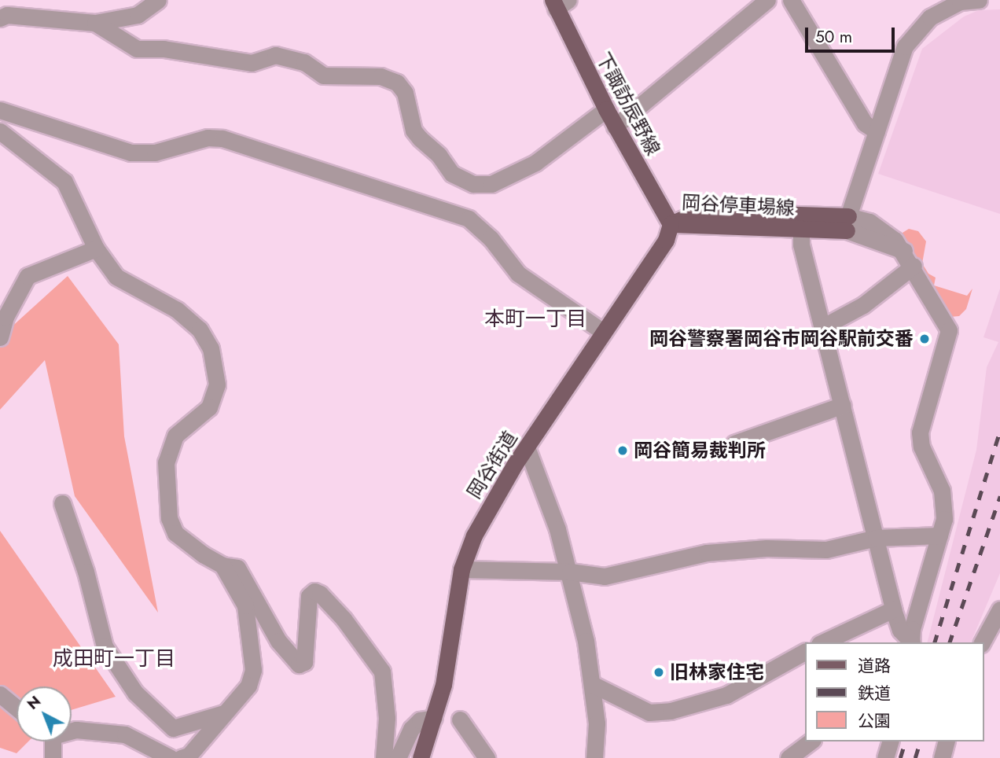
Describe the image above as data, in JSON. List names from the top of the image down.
{
  "streets": {
    "main road": ["下諏訪辰野線", "岡谷停車場線", "岡谷街道"]
  },
  "crossings": [
    ["下諏訪辰野線", "岡谷停車場線"],
    ["下諏訪辰野線", "岡谷街道"],
    ["岡谷停車場線", "岡谷街道"]
  ],
  "districts": ["本町一丁目", "成田町一丁目"],
  "places": ["岡谷警察署岡谷市岡谷駅前交番", "岡谷簡易裁判所", "旧林家住宅"],
  "legend": ["道路", "鉄道", "公園"],
  "scale_bar": "50 m",
  "north": "top left"
}
